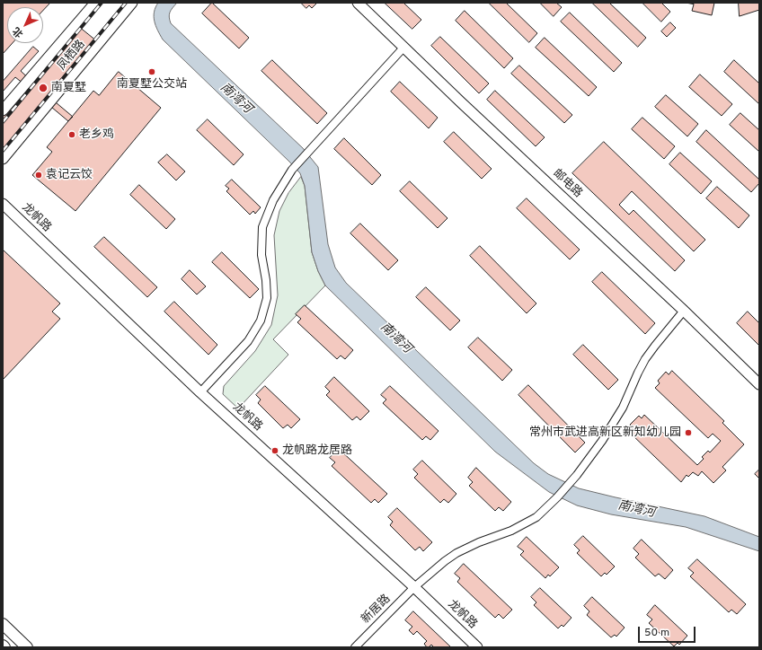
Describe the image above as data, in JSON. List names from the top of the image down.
{
  "streets": {
    "street": [
      "凤栖路",
      "邮电路",
      "龙帆路",
      "新居路"
    ]
  },
  "crossings": [
    ["邮电路", "新居路"],
    ["龙帆路", "新居路"]
  ],
  "water": ["南湾河"],
  "places": [
    "南夏墅公交站",
    "南夏墅",
    "老乡鸡",
    "袁记云饺",
    "常州市武进高新区新知幼儿园",
    "龙帆路龙居路"
  ],
  "scale_bar": "50 m",
  "north": "bottom left"
}
